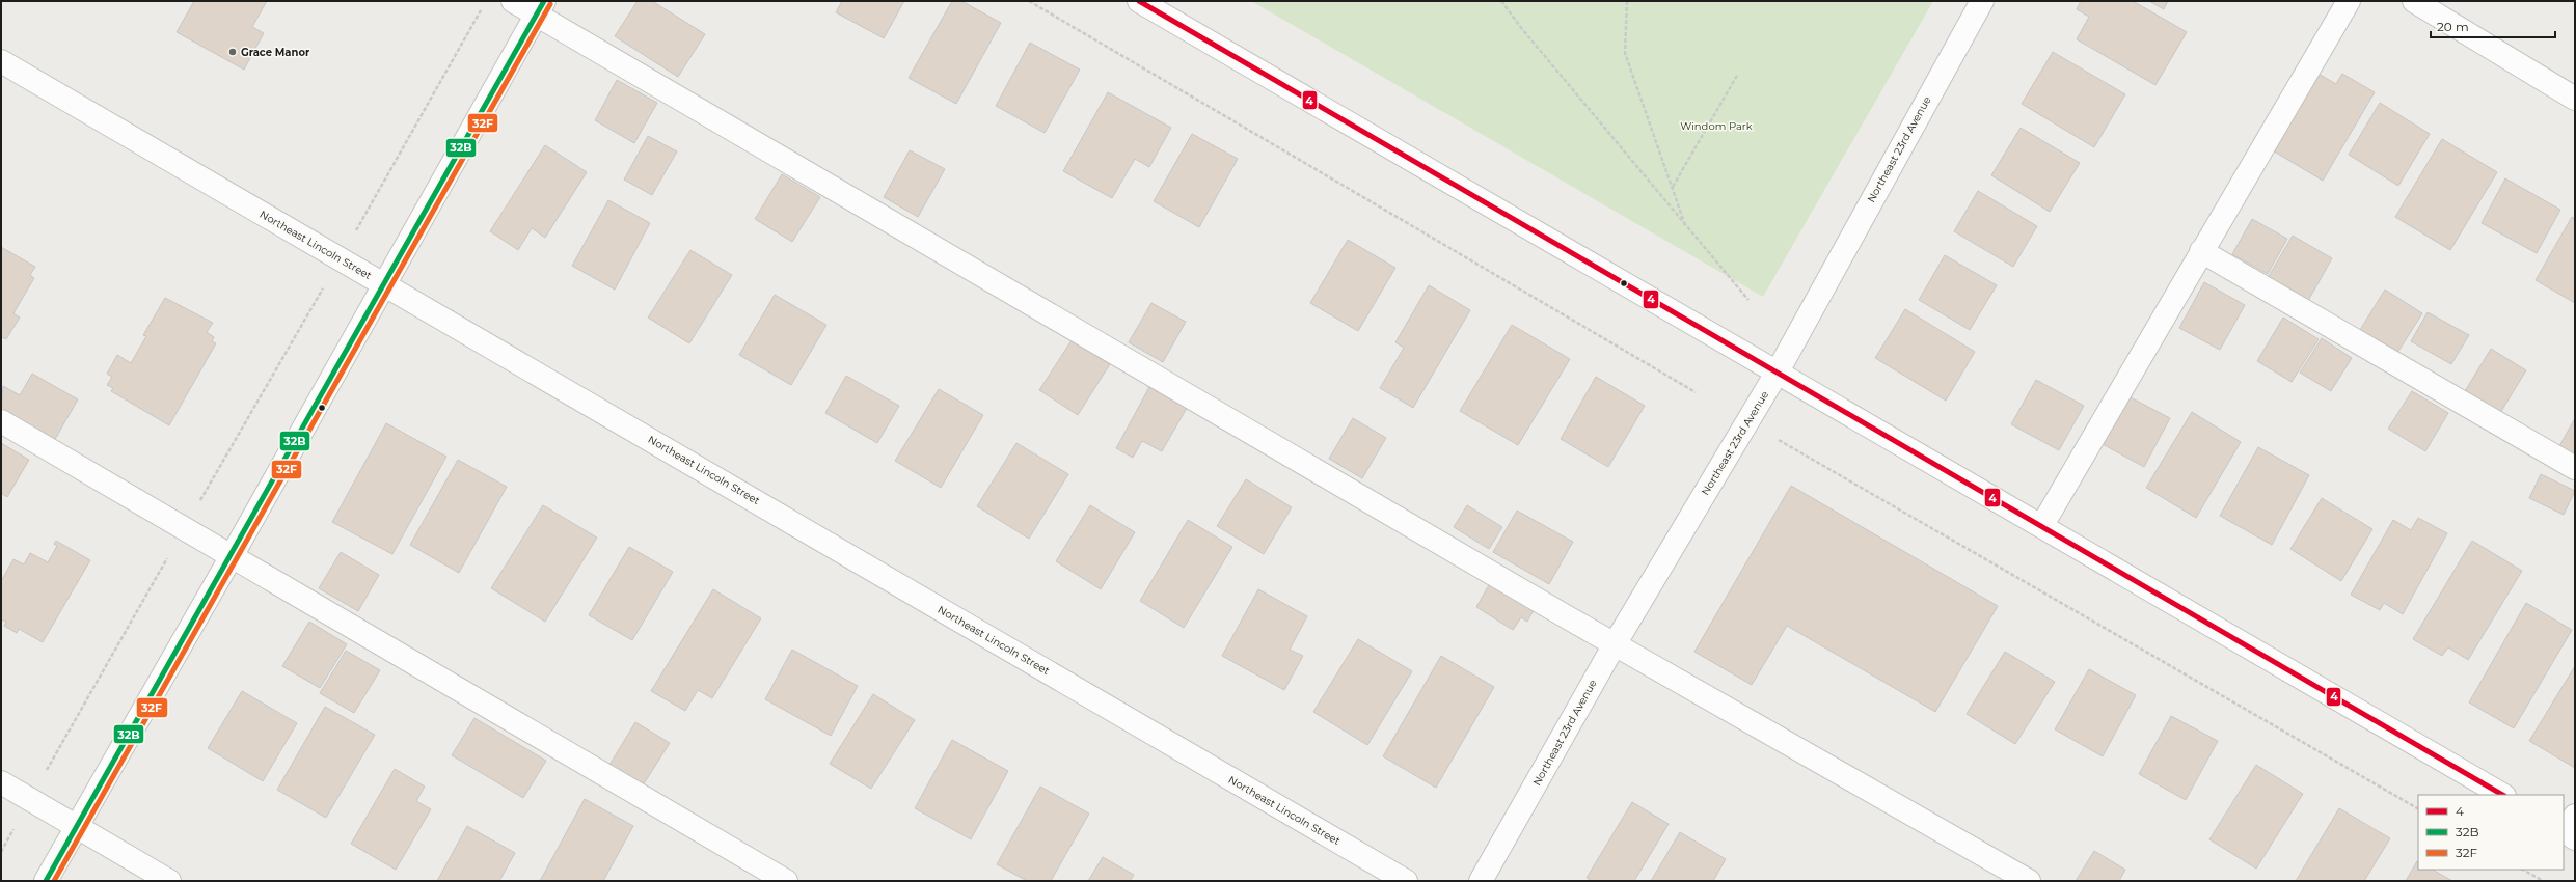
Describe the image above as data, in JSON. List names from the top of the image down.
{
  "streets": {
    "street": ["Northeast 23rd Avenue", "Northeast Lincoln Street"]
  },
  "parks": ["Windom Park"],
  "places": ["Grace Manor"],
  "lines": ["transit line 4", "transit line 32B", "transit line 32F"],
  "legend": ["4", "32B", "32F"],
  "scale_bar": "20 m"
}
